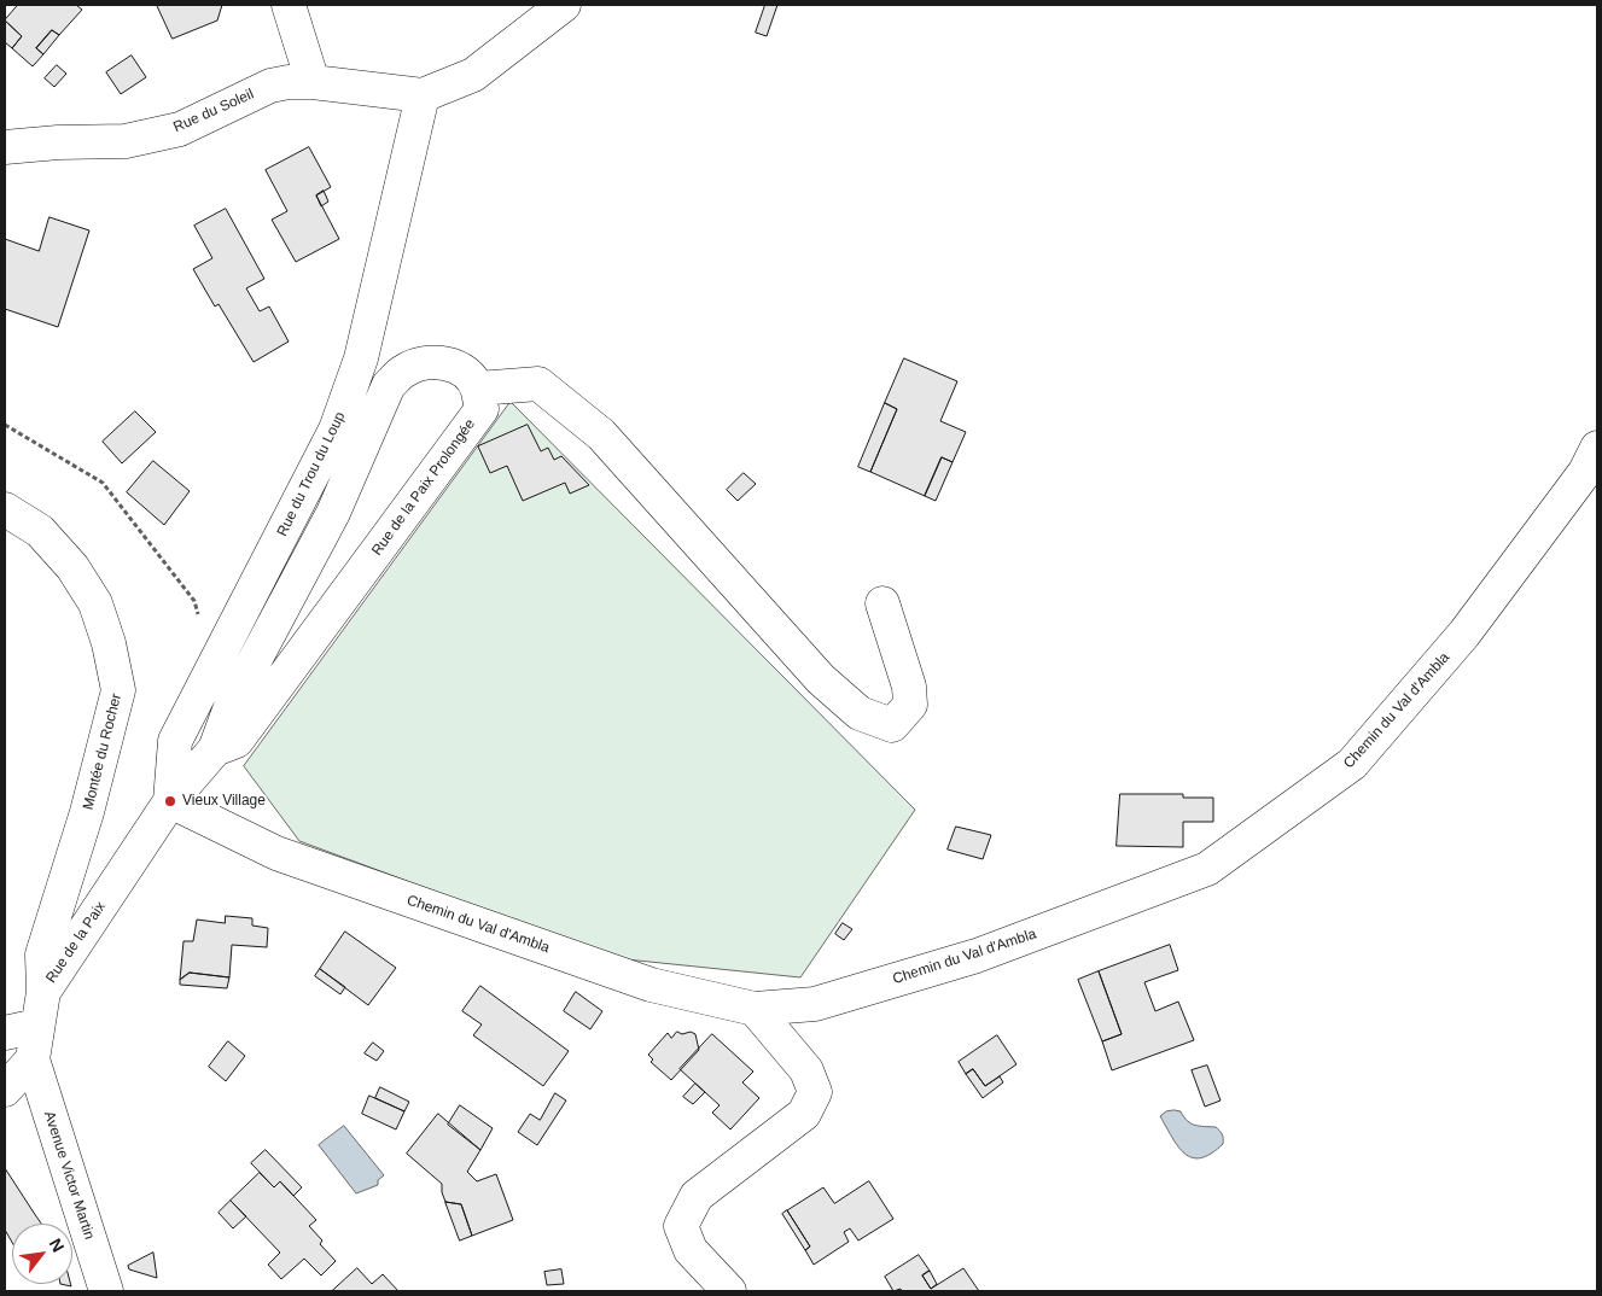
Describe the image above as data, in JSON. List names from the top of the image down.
{
  "streets": {
    "street": [
      "Rue du Soleil",
      "Rue du Trou du Loup",
      "Rue de la Paix Prolongée",
      "Chemin du Val d'Ambla",
      "Montée du Rocher",
      "Rue de la Paix",
      "Avenue Victor Martin"
    ]
  },
  "crossings": [
    ["Rue du Soleil", "Rue du Trou du Loup"],
    ["Rue du Trou du Loup", "Rue de la Paix Prolongée"],
    ["Rue du Trou du Loup", "Chemin du Val d'Ambla"],
    ["Rue du Trou du Loup", "Rue de la Paix"],
    ["Rue de la Paix Prolongée", "Chemin du Val d'Ambla"],
    ["Rue de la Paix Prolongée", "Rue de la Paix"],
    ["Chemin du Val d'Ambla", "Rue de la Paix"],
    ["Montée du Rocher", "Rue de la Paix"],
    ["Rue de la Paix", "Avenue Victor Martin"]
  ],
  "places": ["Vieux Village"],
  "north": "top right"
}
